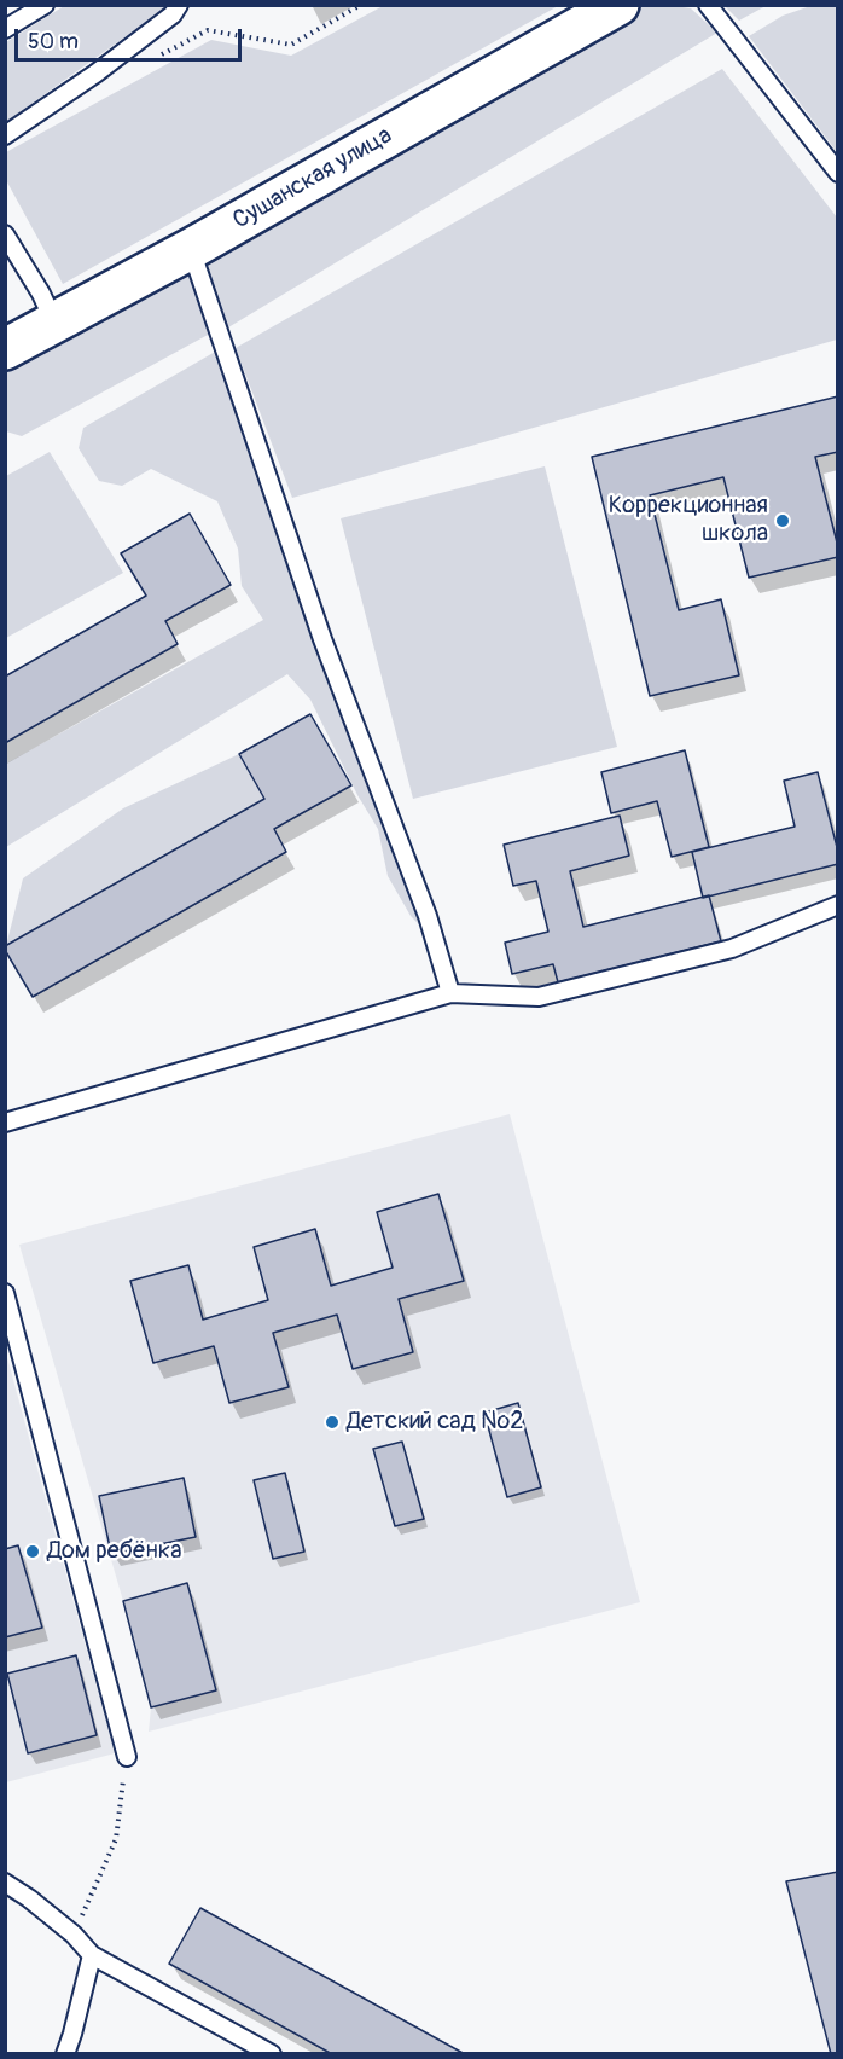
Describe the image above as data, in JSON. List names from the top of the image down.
{
  "streets": {
    "main road": ["Сушанская улица"]
  },
  "places": ["Коррекционная школа", "Детский сад №2", "Дом ребёнка"],
  "scale_bar": "50 m"
}
